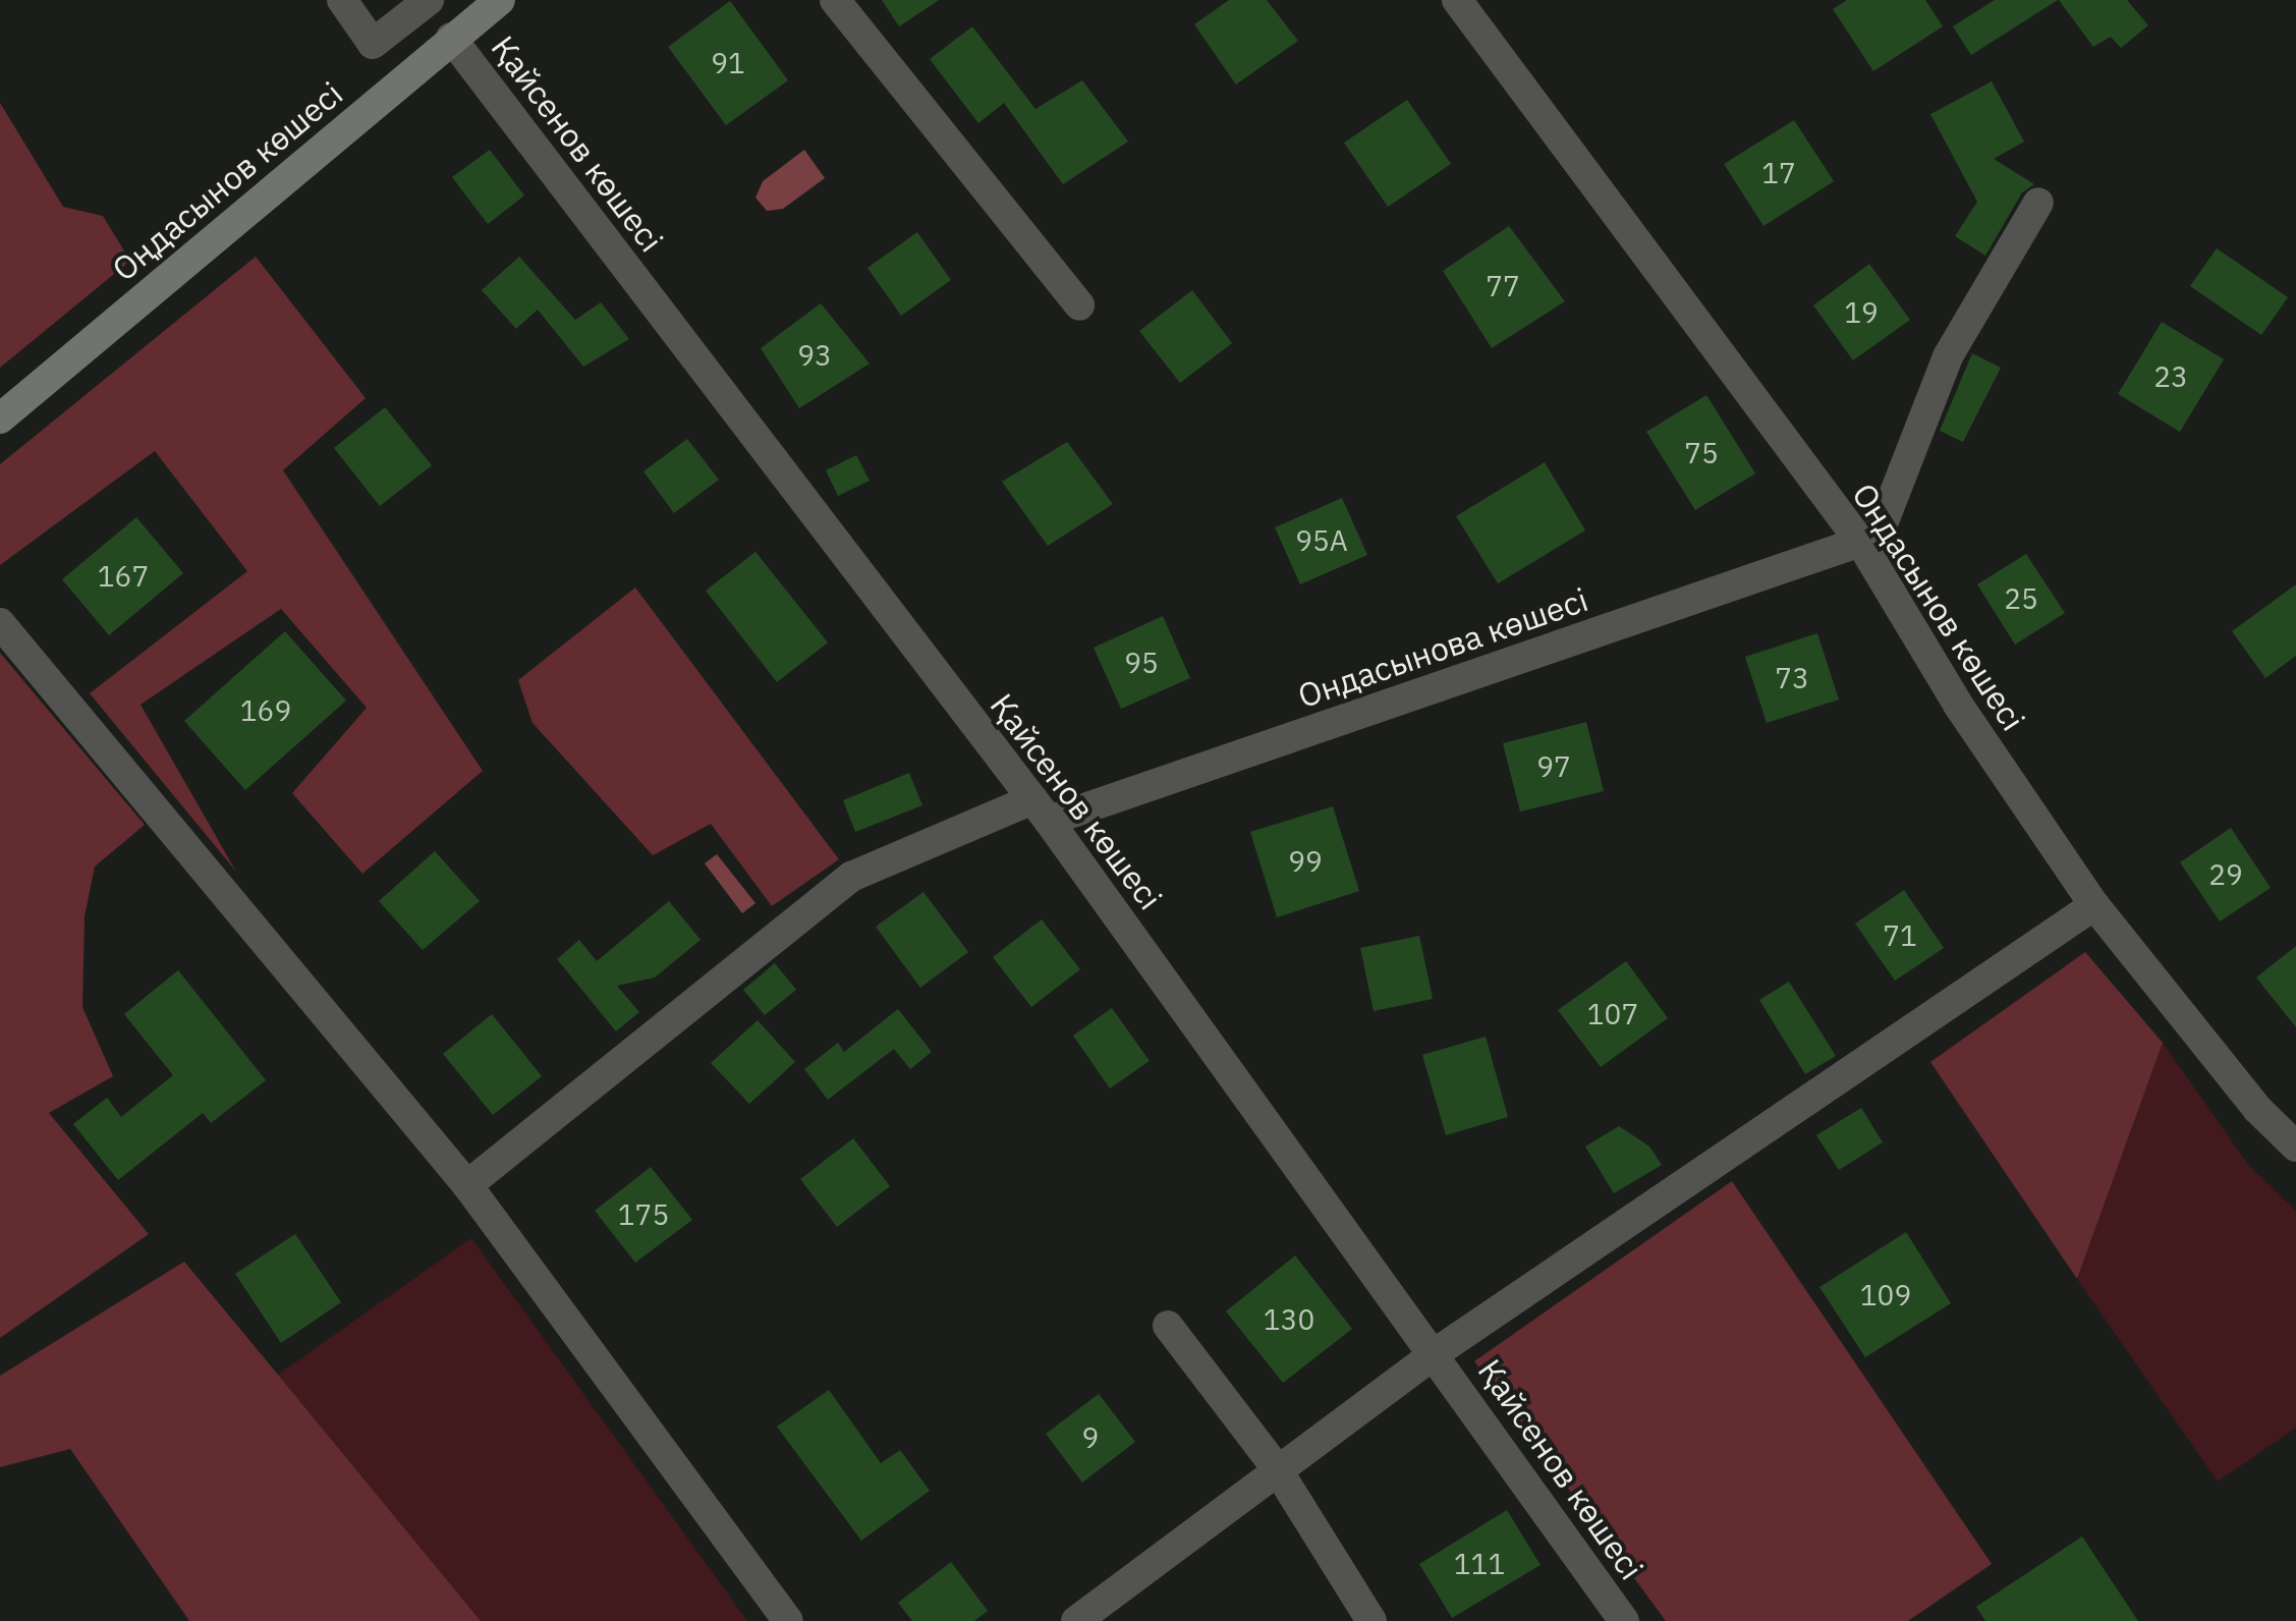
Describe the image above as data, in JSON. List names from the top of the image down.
{
  "streets": {
    "street": [
      "Қайсенов көшесі",
      "Оңдасынов көшесі",
      "Ондасынов көшесі",
      "Ондасынова көшесі"
    ]
  },
  "crossings": [
    ["Қайсенов көшесі", "Оңдасынов көшесі"],
    ["Қайсенов көшесі", "Ондасынова көшесі"],
    ["Ондасынов көшесі", "Ондасынова көшесі"]
  ],
  "house_numbers": [
    "91",
    "17",
    "77",
    "19",
    "93",
    "23",
    "75",
    "95А",
    "167",
    "25",
    "95",
    "73",
    "169",
    "97",
    "99",
    "29",
    "71",
    "107",
    "175",
    "109",
    "130",
    "9",
    "111"
  ]
}
